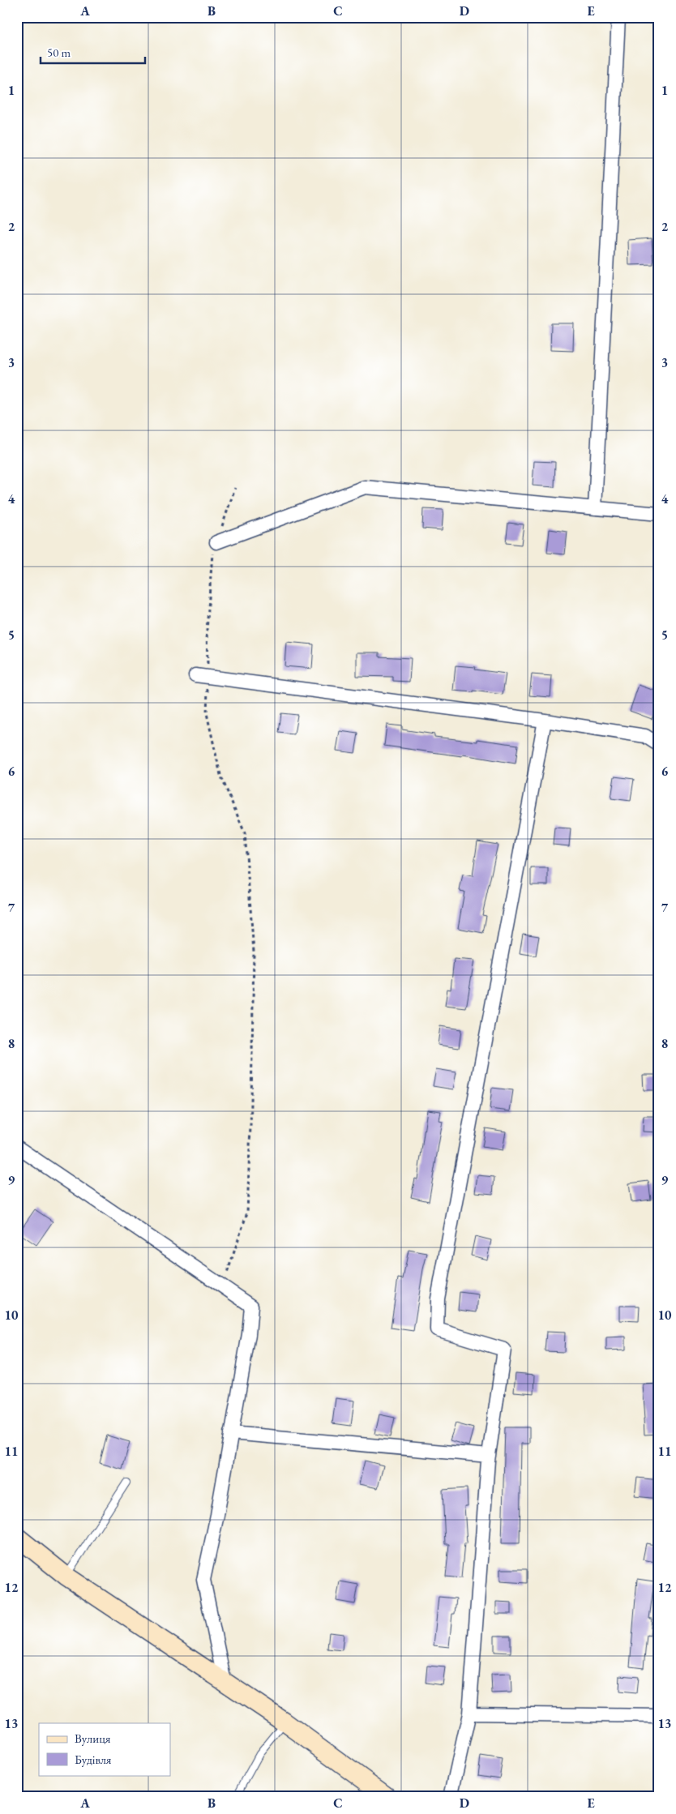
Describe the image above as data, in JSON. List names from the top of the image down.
{
  "legend": ["Вулиця", "Будівля"],
  "scale_bar": "50 m",
  "grid": {
    "columns": [
      "A",
      "B",
      "C",
      "D",
      "E"
    ],
    "rows": [
      "1",
      "2",
      "3",
      "4",
      "5",
      "6",
      "7",
      "8",
      "9",
      "10",
      "11",
      "12",
      "13"
    ]
  }
}
